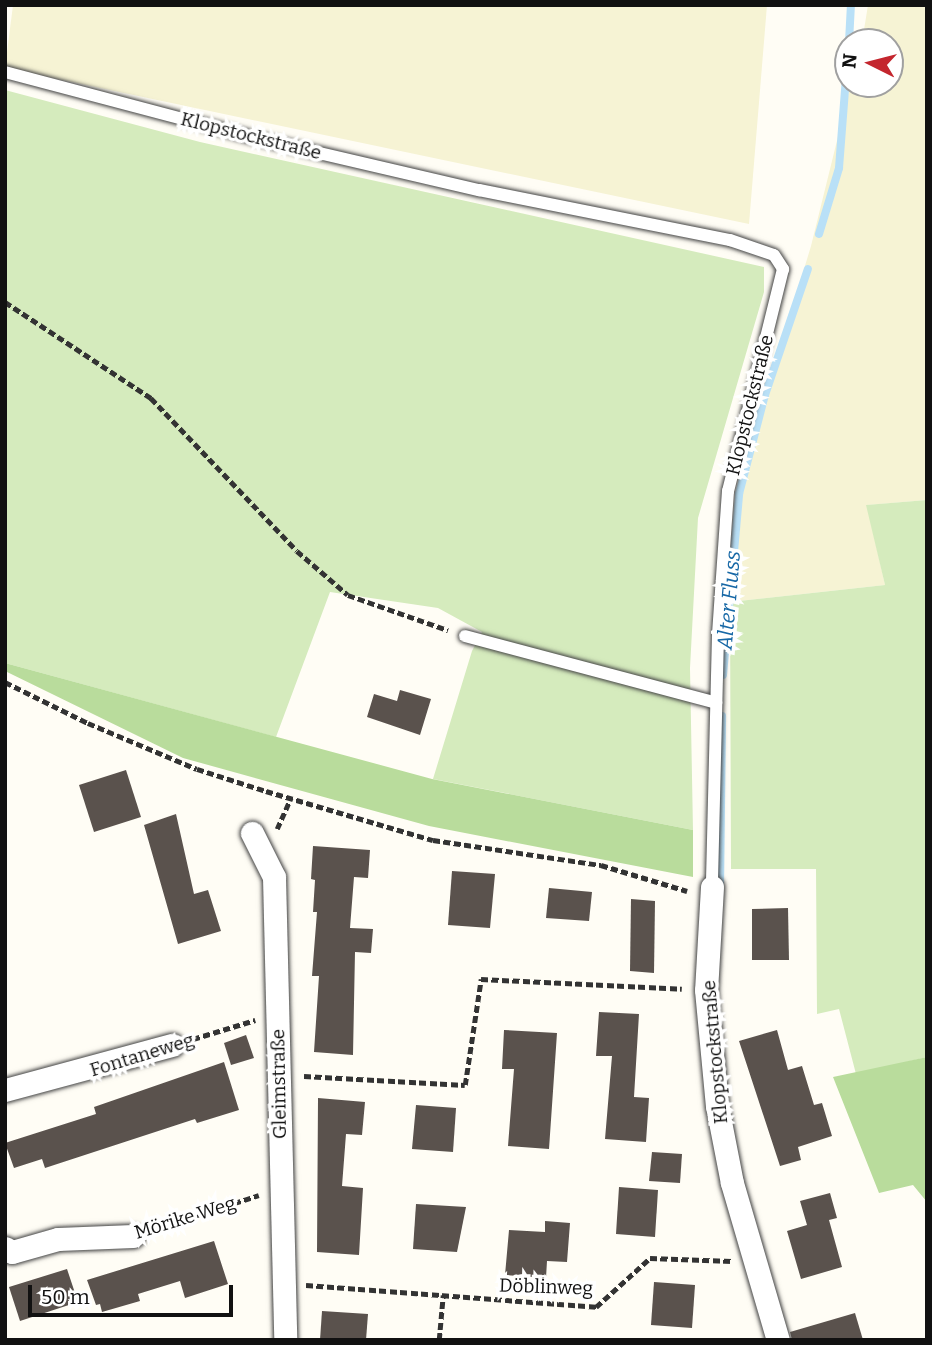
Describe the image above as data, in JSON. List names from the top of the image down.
{
  "streets": {
    "street": [
      "Klopstockstraße",
      "Fontaneweg",
      "Gleimstraße",
      "Mörike Weg"
    ],
    "path": ["Döblinweg"]
  },
  "crossings": [
    ["Klopstockstraße", "Döblinweg"],
    ["Fontaneweg", "Gleimstraße"],
    ["Gleimstraße", "Mörike Weg"],
    ["Gleimstraße", "Döblinweg"]
  ],
  "water": ["Alter Fluss"],
  "scale_bar": "50 m",
  "north": "left"
}
